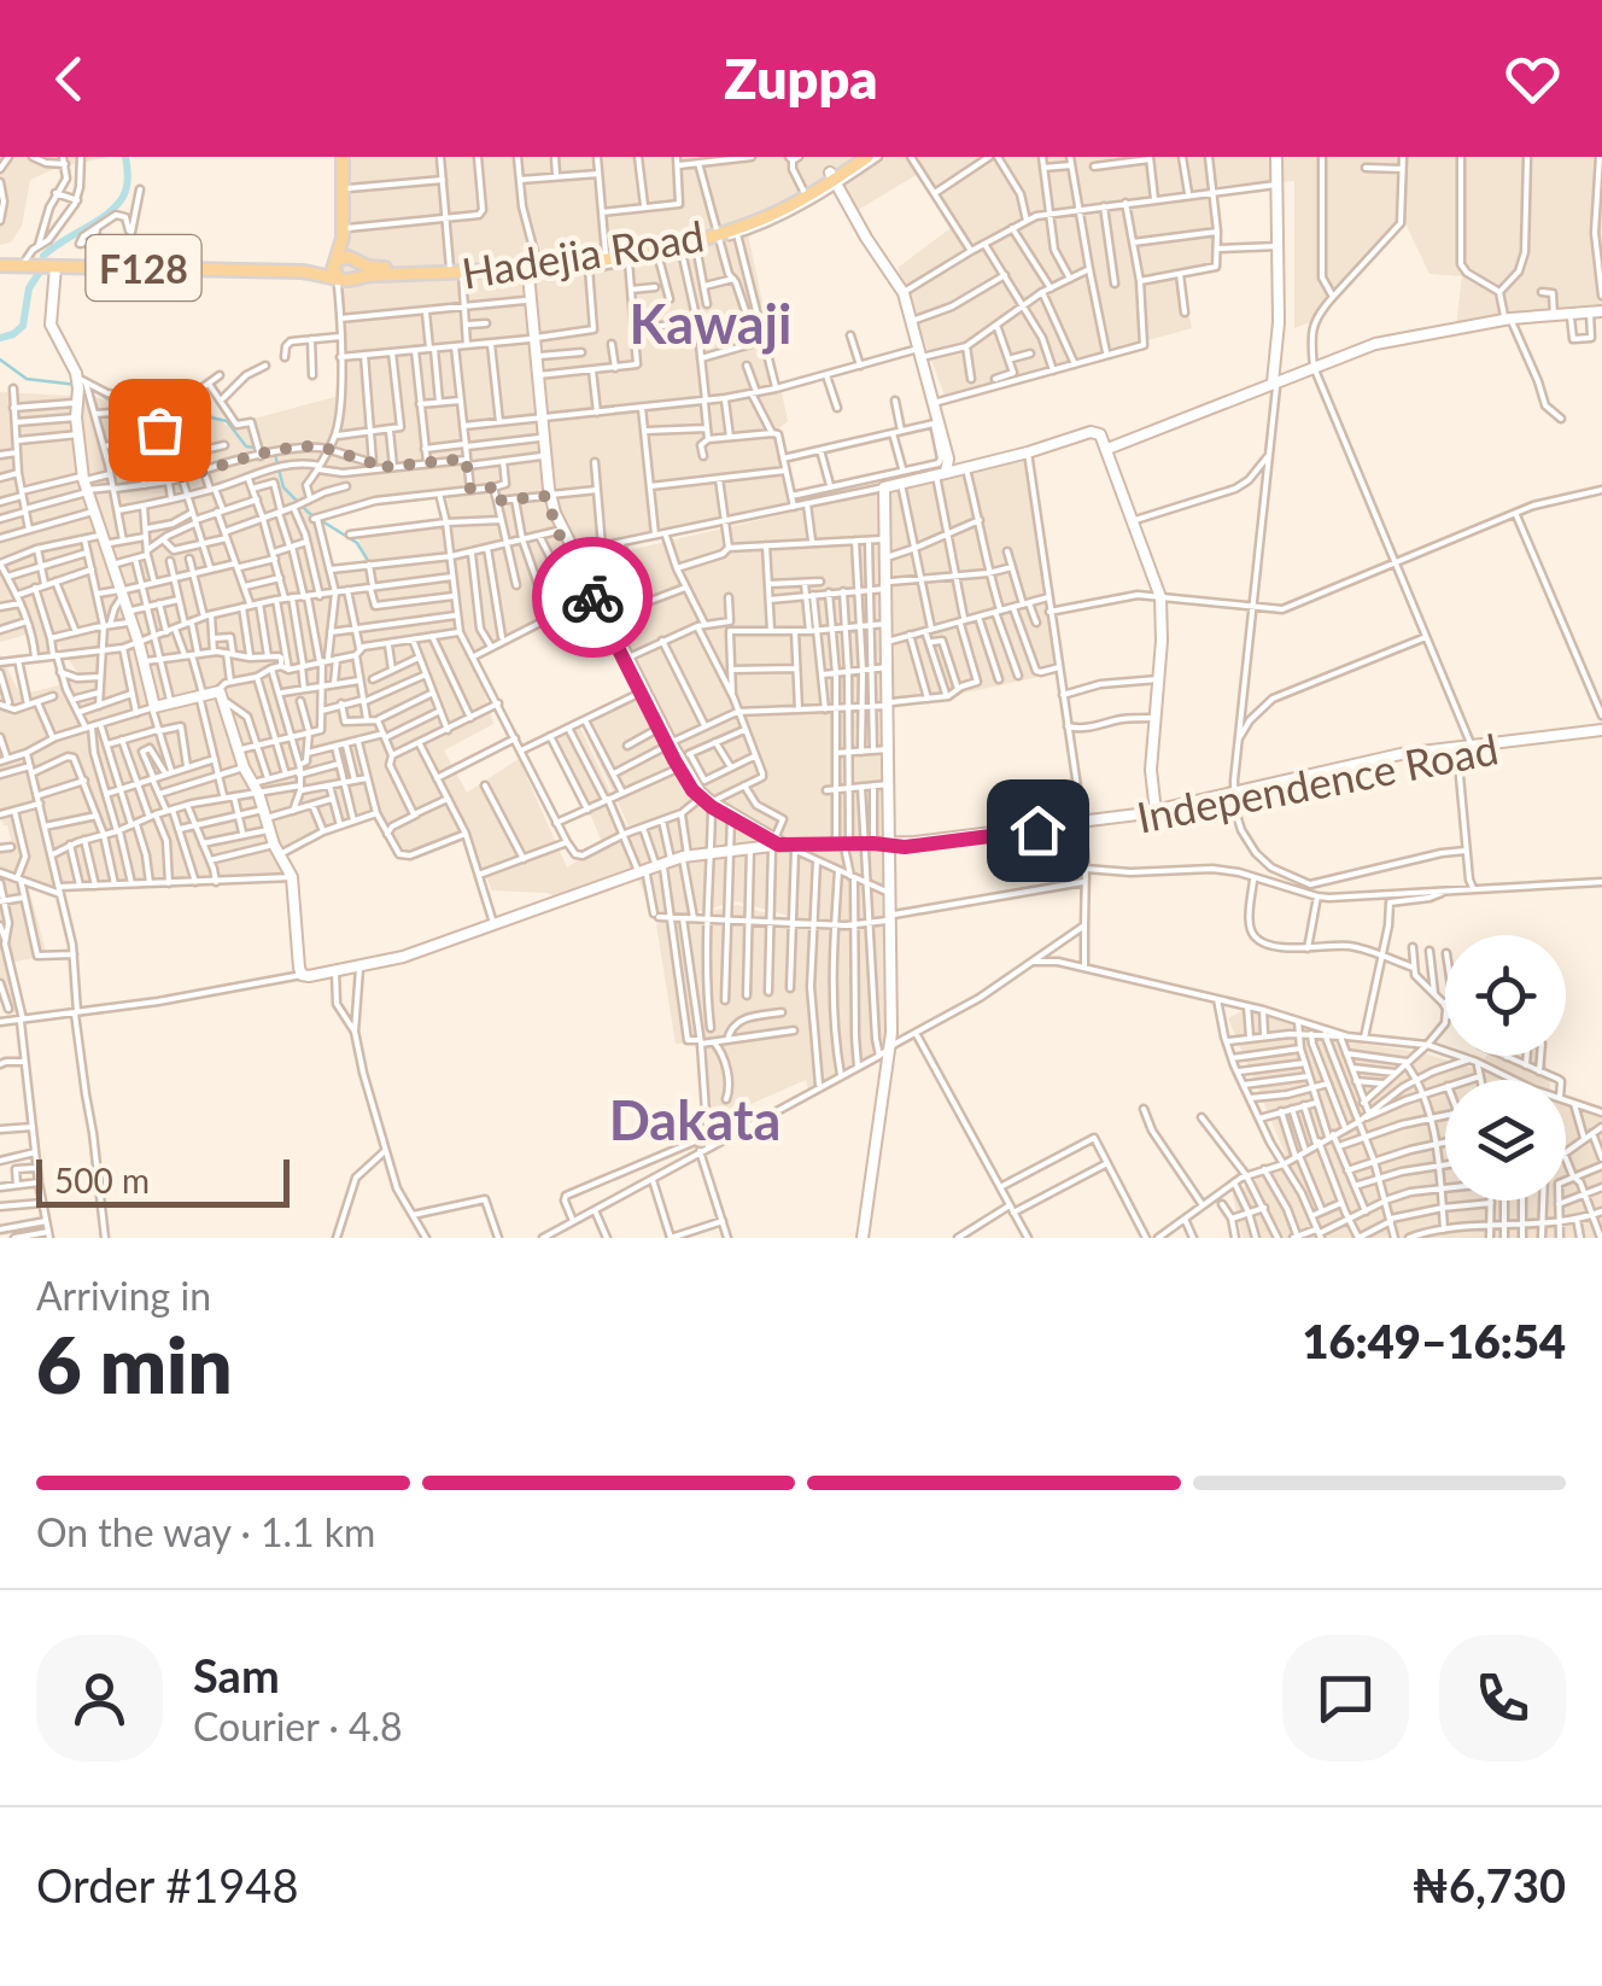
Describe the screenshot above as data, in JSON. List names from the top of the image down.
{
  "streets": {
    "main road": ["Hadejia Road", "F128"],
    "street": ["Independence Road"]
  },
  "crossings": [
    ["Hadejia Road", "F128"]
  ],
  "districts": ["Kawaji", "Dakata"],
  "scale_bar": "500 m",
  "page": {
    "header": "Zuppa",
    "scale": "500 m",
    "heading": ["6 min", "Arriving in", "16:49–16:54"],
    "panel": [
      "Sam",
      "Courier · 4.8",
      "Order #1948",
      "₦6,730"
    ],
    "bar": "On the way · 1.1 km"
  }
}
